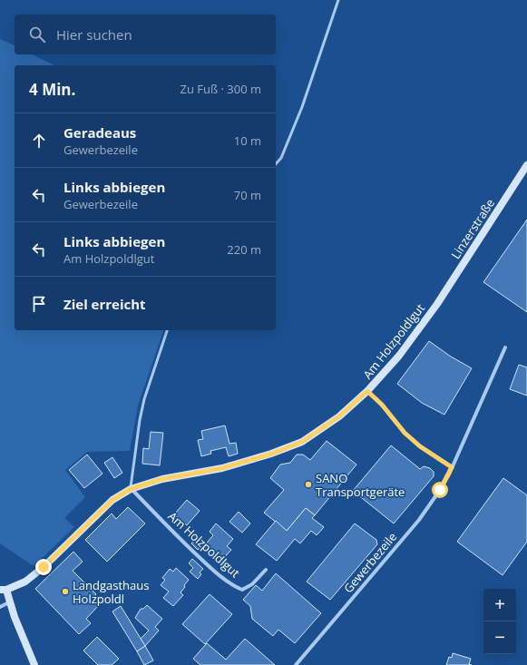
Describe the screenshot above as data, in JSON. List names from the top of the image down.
{
  "streets": {
    "main road": ["Linzerstraße", "Am Holzpoldlgut"],
    "street": ["Gewerbezeile"]
  },
  "crossings": [
    ["Linzerstraße", "Am Holzpoldlgut"]
  ],
  "places": ["SANO Transportgeräte", "Landgasthaus Holzpoldl"],
  "page": {
    "search": "Hier suchen",
    "heading": ["4 Min.", "Zu Fuß · 300 m"],
    "list": [
      ["Geradeaus", "Gewerbezeile", "10 m"],
      ["Links abbiegen", "Gewerbezeile", "70 m"],
      ["Links abbiegen", "Am Holzpoldlgut", "220 m"],
      "Ziel erreicht"
    ],
    "map_buttons": ["+", "−"]
  }
}
